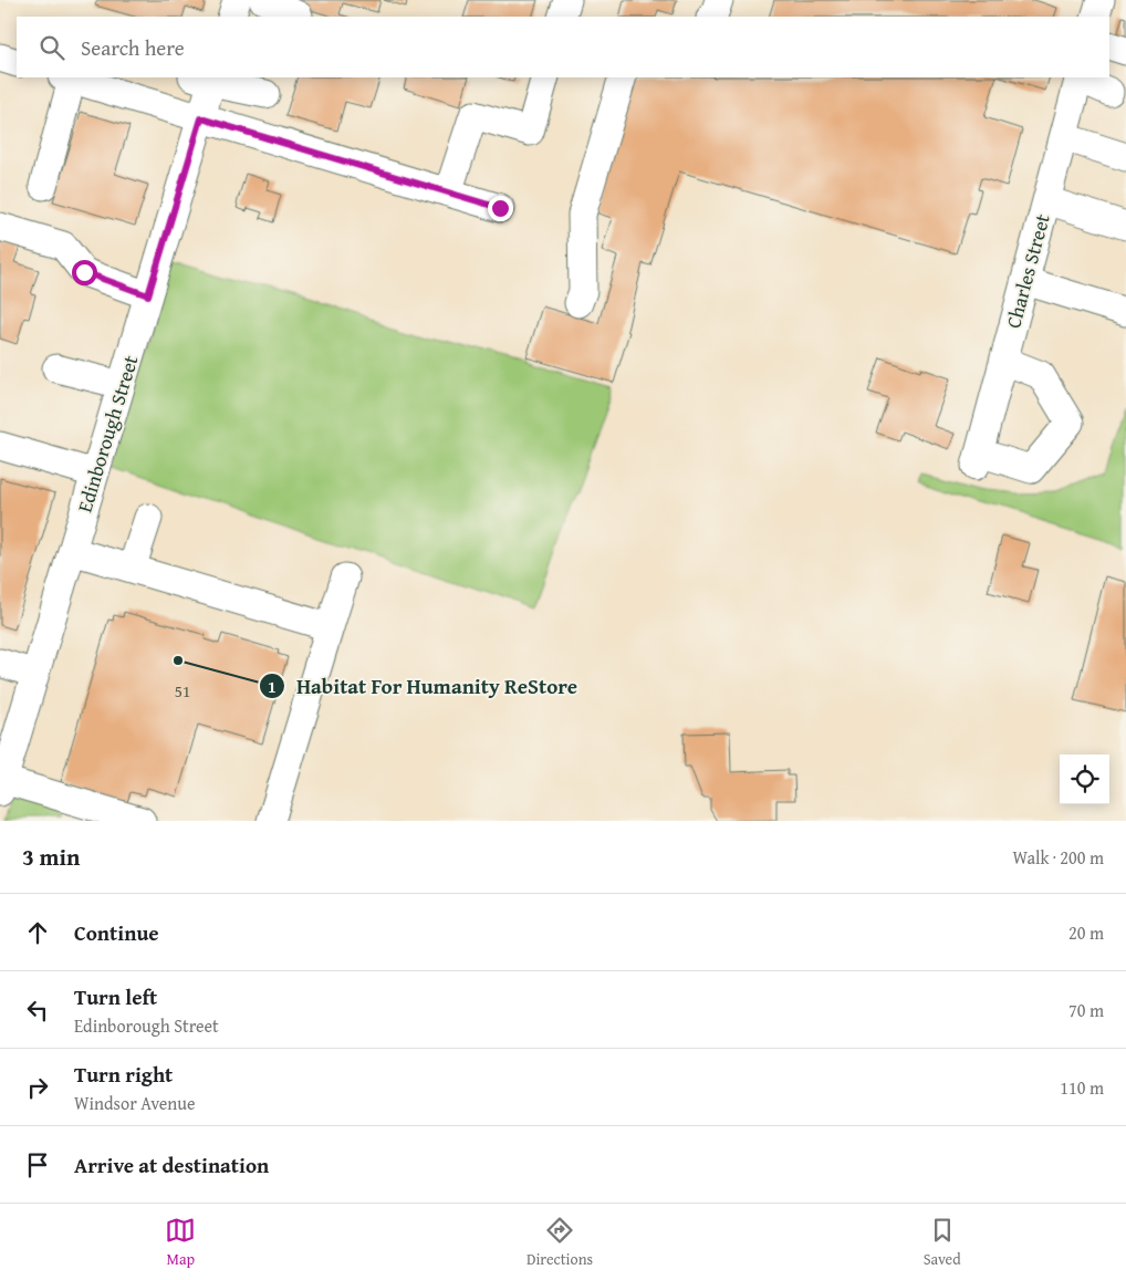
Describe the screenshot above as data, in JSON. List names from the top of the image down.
{
  "streets": {
    "street": ["Charles Street", "Edinborough Street"]
  },
  "places": ["Habitat For Humanity ReStore"],
  "house_numbers": ["51"],
  "page": {
    "search": "Search here",
    "heading": ["3 min", "Walk · 200 m"],
    "list": [
      ["Continue", "20 m"],
      ["Turn left", "Edinborough Street", "70 m"],
      ["Turn right", "Windsor Avenue", "110 m"],
      "Arrive at destination"
    ],
    "nav": ["Map", "Directions", "Saved"]
  }
}
